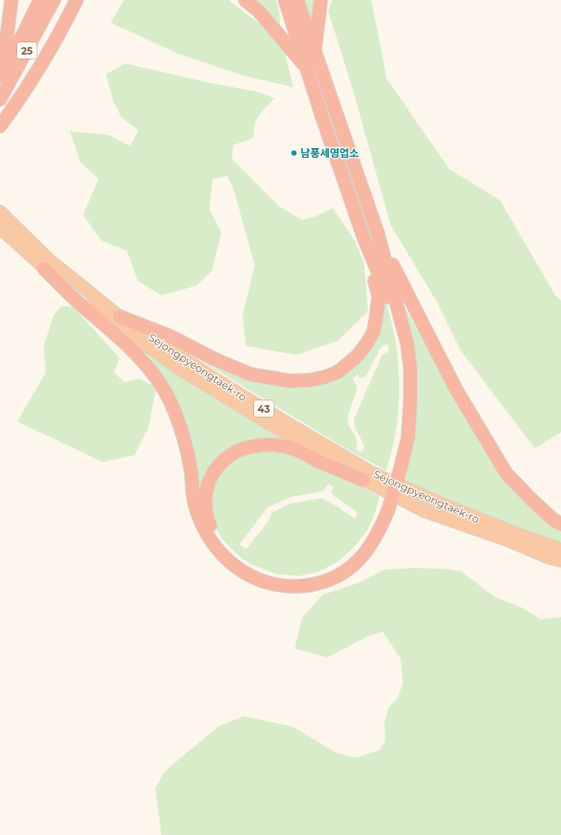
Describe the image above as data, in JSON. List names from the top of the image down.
{
  "streets": {
    "highway": ["25", "Sejongpyeongtaek-ro", "43"]
  },
  "places": ["남풍세영업소"]
}
